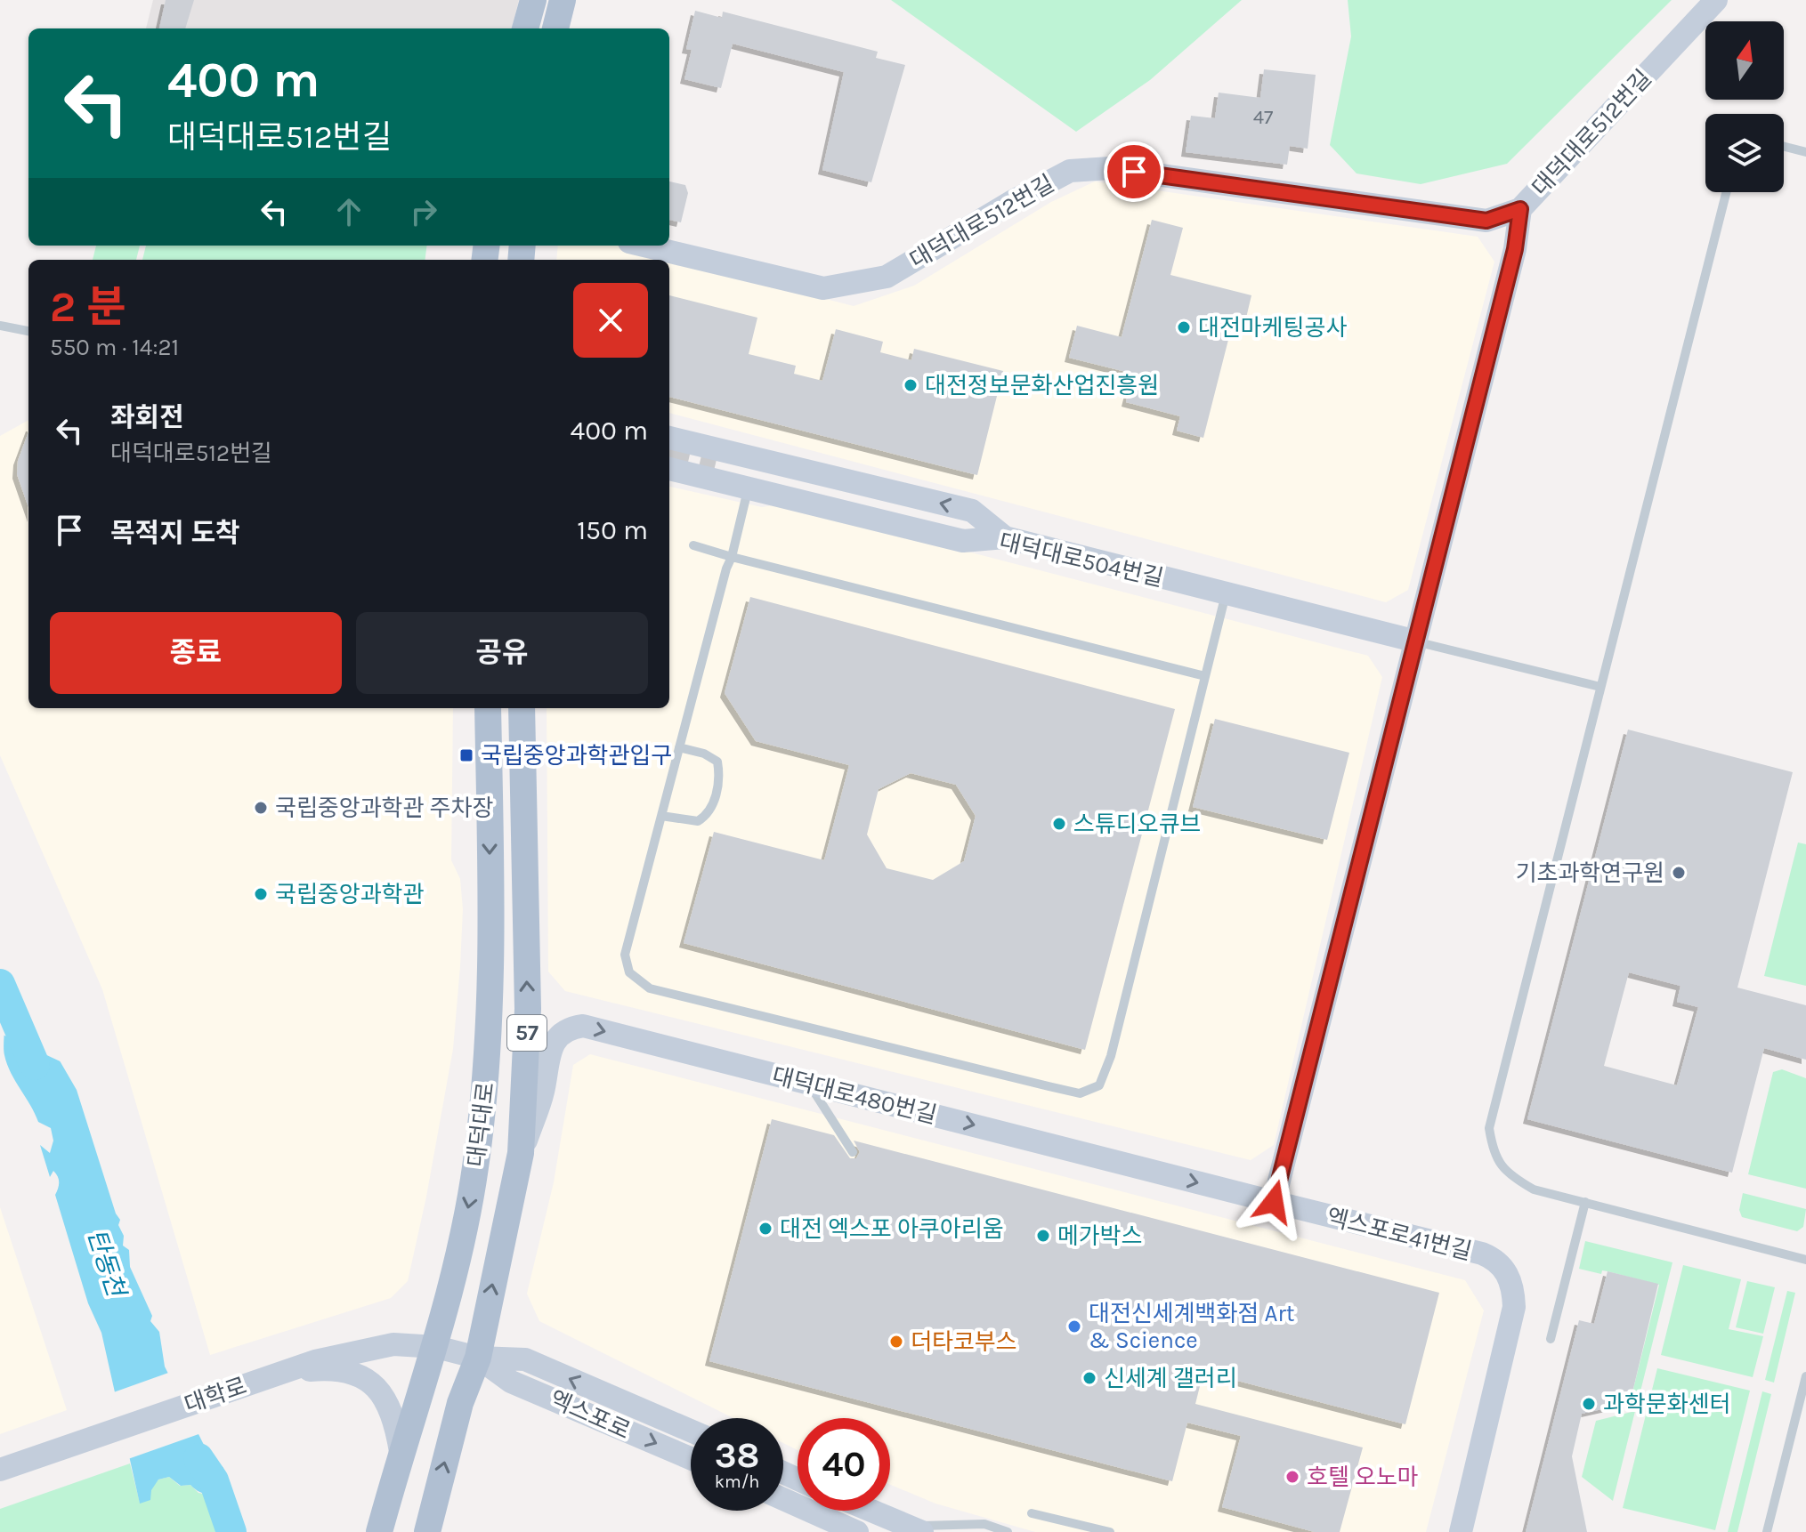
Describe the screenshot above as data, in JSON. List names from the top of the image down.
{
  "streets": {
    "main road": ["57", "대덕대로"],
    "street": [
      "대덕대로512번길",
      "대덕대로504번길",
      "대덕대로480번길",
      "엑스포로41번길",
      "대학로",
      "엑스포로"
    ]
  },
  "crossings": [
    ["대덕대로480번길", "대덕대로"],
    ["대덕대로480번길", "엑스포로41번길"],
    ["대덕대로", "대학로"],
    ["대덕대로", "엑스포로"],
    ["대학로", "엑스포로"]
  ],
  "one_way": ["대덕대로480번길"],
  "water": ["탄동천"],
  "places": {
    "other": [
      "대전마케팅공사",
      "대전정보문화산업진흥원",
      "국립중앙과학관 주차장",
      "스튜디오큐브",
      "기초과학연구원",
      "국립중앙과학관",
      "대전 엑스포 아쿠아리움",
      "메가박스",
      "대전신세계백화점 Art & Science",
      "더타코부스",
      "신세계 갤러리",
      "과학문화센터",
      "호텔 오노마"
    ],
    "transit": ["국립중앙과학관입구"]
  },
  "house_numbers": ["47"],
  "north": "top",
  "page": {
    "turn": ["400 m", "대덕대로512번길"],
    "heading": ["2 분", "550 m · 14:21"],
    "list": [
      {
        "name": "좌회전",
        "note": "대덕대로512번길",
        "value": "400 m"
      },
      {
        "name": "목적지 도착",
        "value": "150 m"
      }
    ],
    "buttons": ["종료", "공유"],
    "speed": "38 km/h",
    "limit": "40"
  }
}
